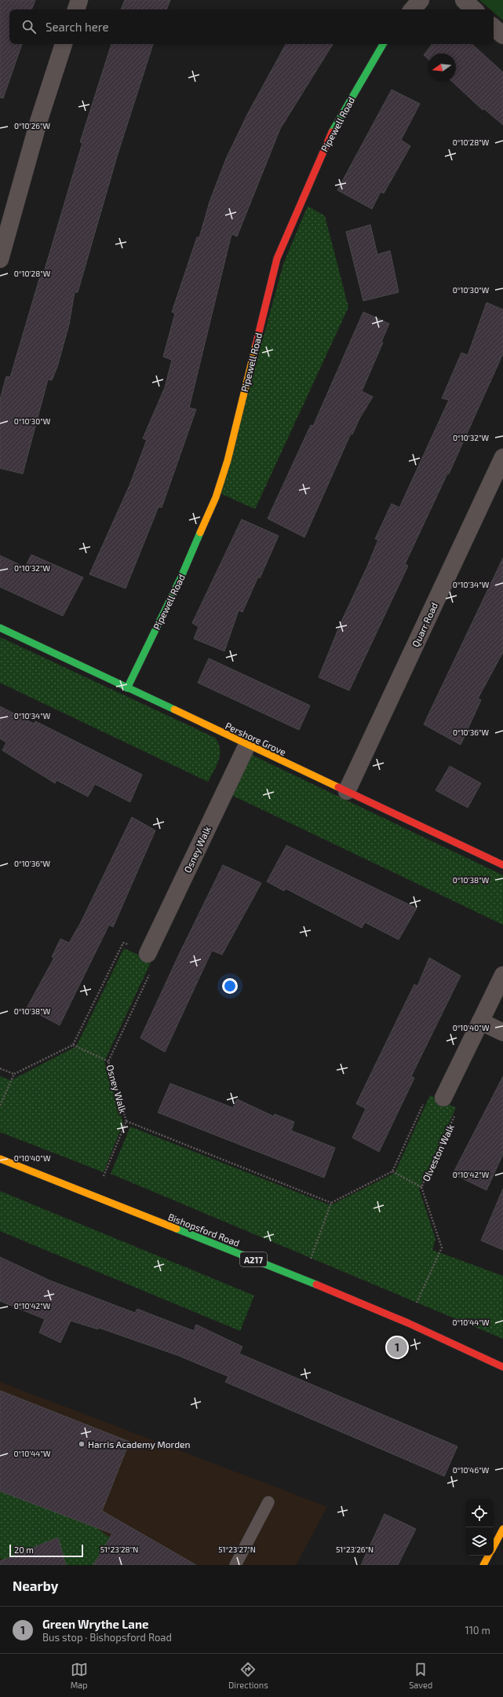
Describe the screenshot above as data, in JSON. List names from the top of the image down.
{
  "streets": {
    "street": [
      "Pipewell Road",
      "Quarr Road",
      "Pershore Grove",
      "Osney Walk",
      "Bishopsford Road",
      "A217"
    ],
    "path": ["Olveston Walk"]
  },
  "crossings": [
    ["Pipewell Road", "Pershore Grove"],
    ["Quarr Road", "Pershore Grove"],
    ["Pershore Grove", "Osney Walk"],
    ["Osney Walk", "Bishopsford Road"],
    ["Olveston Walk", "Bishopsford Road"]
  ],
  "places": ["Harris Academy Morden"],
  "scale_bar": "20 m",
  "north": "left",
  "page": {
    "search": "Search here",
    "pins": "1",
    "scale": "20 m",
    "heading": "Nearby",
    "list": [
      {
        "mark": "1",
        "name": "Green Wrythe Lane",
        "note": "Bus stop · Bishopsford Road",
        "value": "110 m"
      }
    ],
    "nav": ["Map", "Directions", "Saved"]
  },
  "coordinates": [
    "0°10'26\"W",
    "0°10'28\"W",
    "0°10'30\"W",
    "0°10'32\"W",
    "0°10'34\"W",
    "0°10'36\"W",
    "0°10'38\"W",
    "0°10'40\"W",
    "0°10'42\"W",
    "0°10'44\"W",
    "0°10'46\"W",
    "51°23'28\"N",
    "51°23'27\"N",
    "51°23'26\"N"
  ]
}
